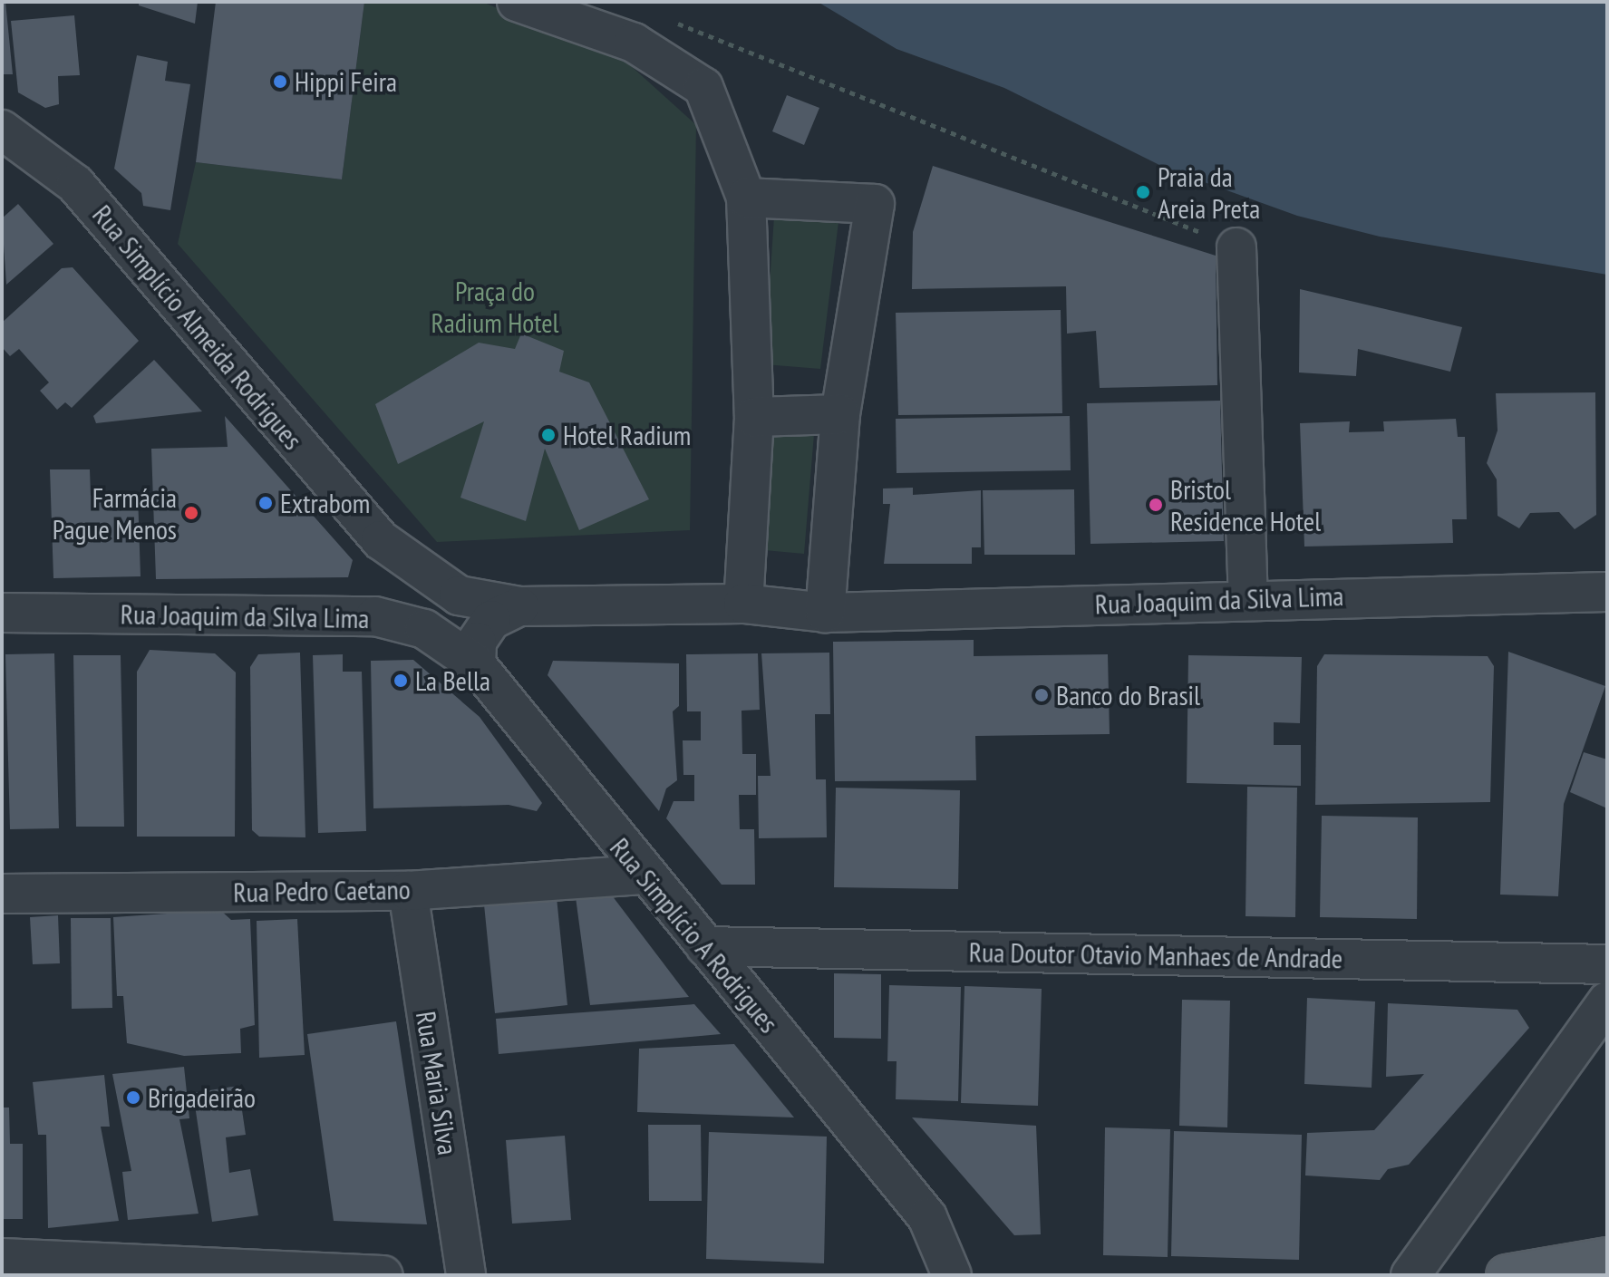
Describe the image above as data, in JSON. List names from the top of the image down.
{
  "streets": {
    "street": [
      "Rua Simplício Almeida Rodrigues",
      "Rua Joaquim da Silva Lima",
      "Rua Pedro Caetano",
      "Rua Simplício A Rodrigues",
      "Rua Doutor Otavio Manhaes de Andrade",
      "Rua Maria Silva"
    ]
  },
  "crossings": [
    ["Rua Simplício Almeida Rodrigues", "Rua Joaquim da Silva Lima"],
    ["Rua Joaquim da Silva Lima", "Rua Simplício A Rodrigues"],
    ["Rua Pedro Caetano", "Rua Simplício A Rodrigues"],
    ["Rua Pedro Caetano", "Rua Maria Silva"],
    ["Rua Simplício A Rodrigues", "Rua Doutor Otavio Manhaes de Andrade"]
  ],
  "parks": ["Praça do Radium Hotel"],
  "places": [
    "Hippi Feira",
    "Praia da Areia Preta",
    "Hotel Radium",
    "Extrabom",
    "Bristol Residence Hotel",
    "Farmácia Pague Menos",
    "La Bella",
    "Banco do Brasil",
    "Brigadeirão"
  ]
}
